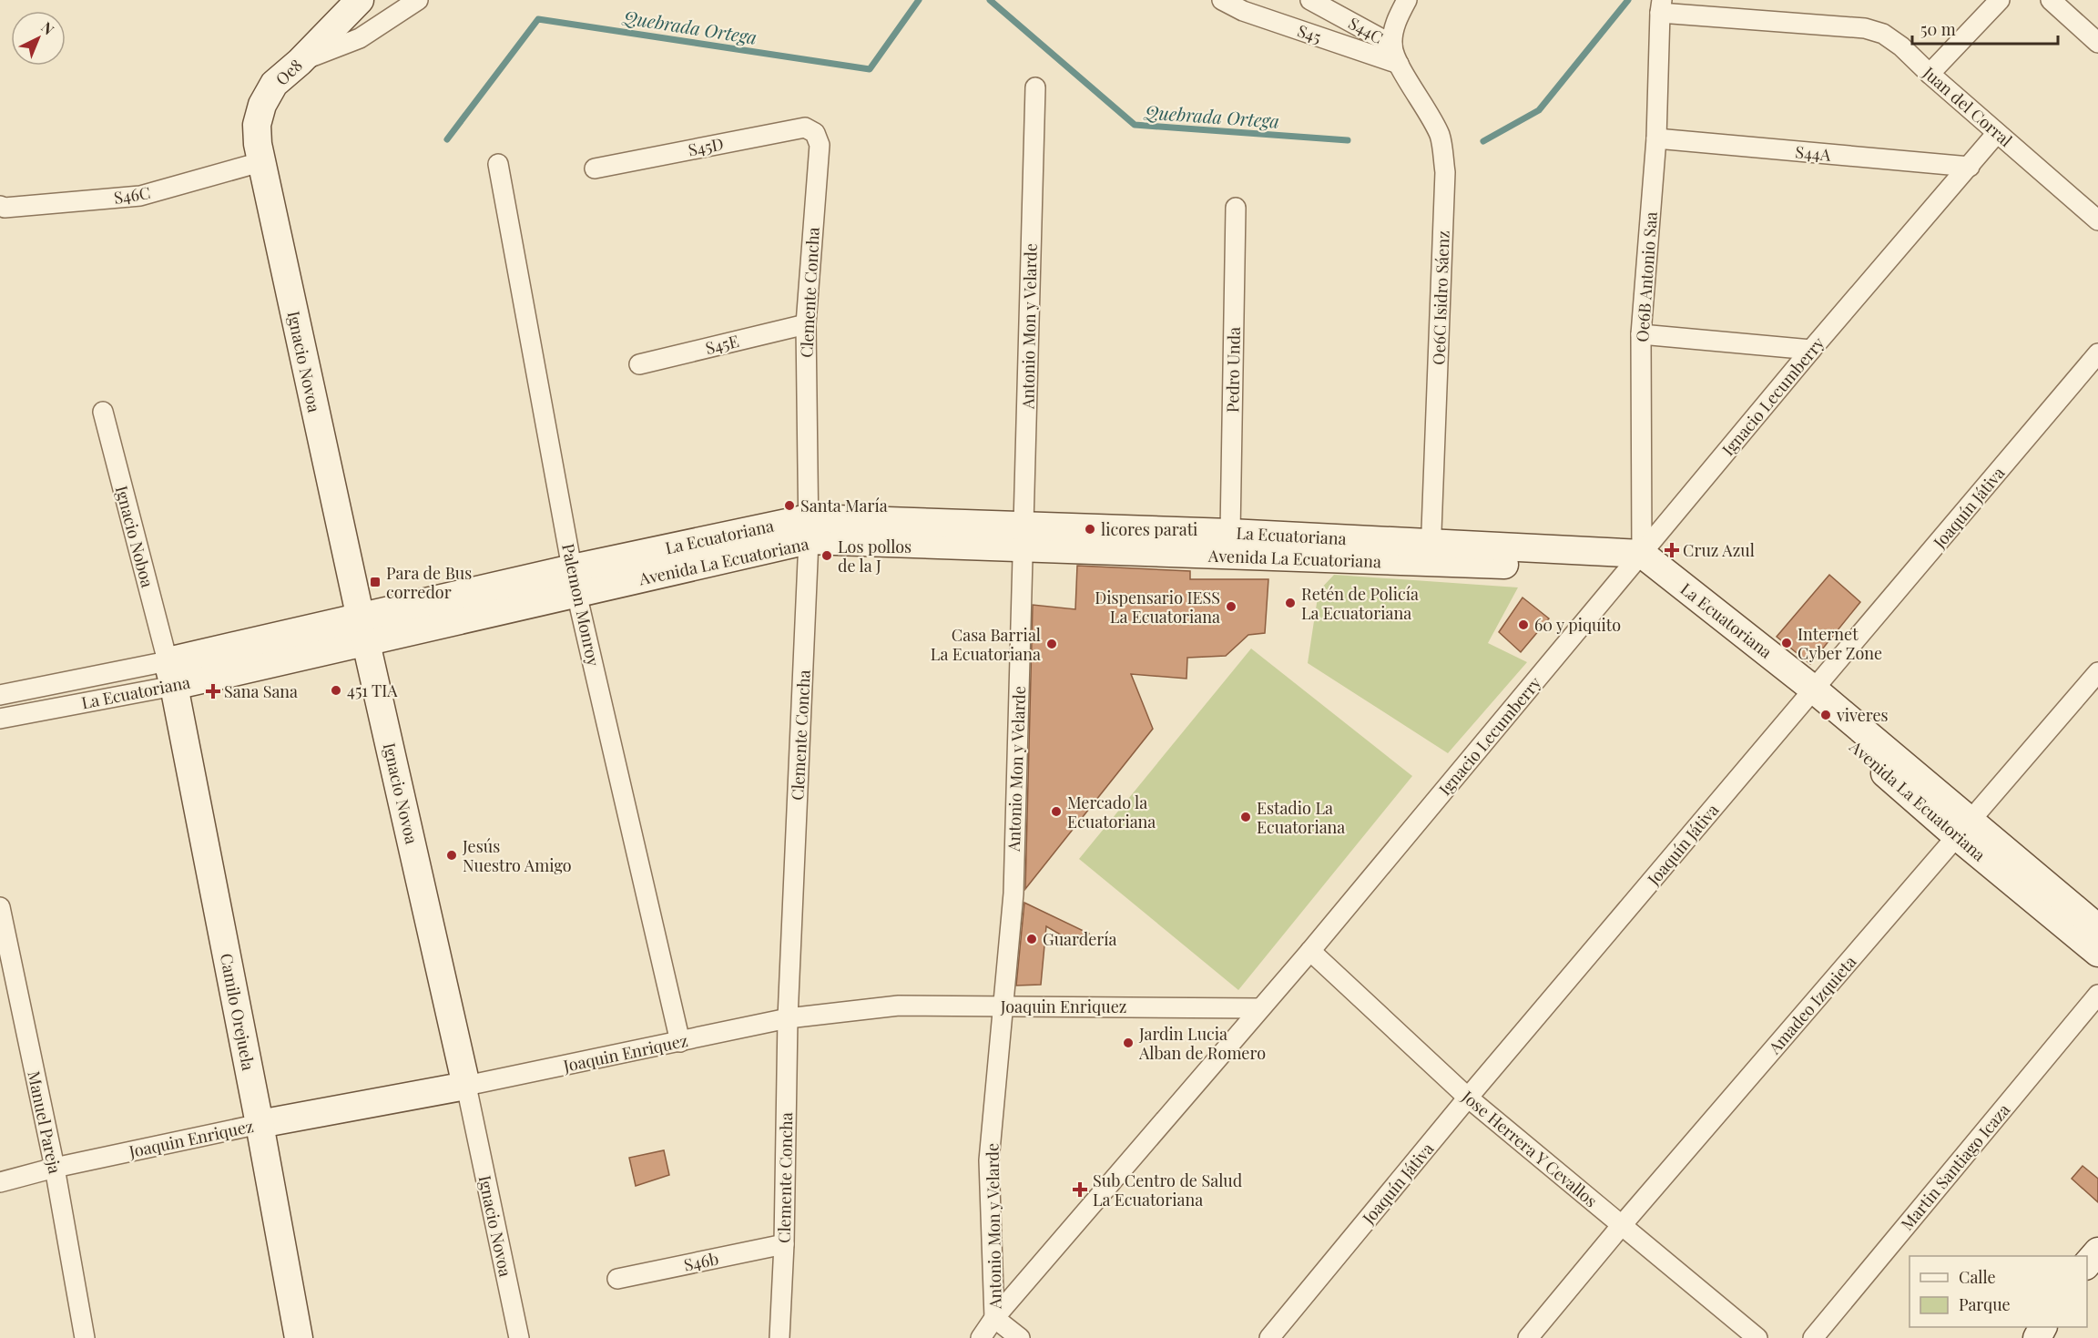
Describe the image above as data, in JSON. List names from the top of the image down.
{
  "streets": {
    "street": [
      "S44C",
      "S45",
      "Oe8",
      "Juan del Corral",
      "S45D",
      "S44A",
      "S46C",
      "Oe6B Antonio Saa",
      "Clemente Concha",
      "Oe6C Isidro Sáenz",
      "Antonio Mon y Velarde",
      "S45E",
      "Ignacio Novoa",
      "Pedro Unda",
      "Ignacio Lecumberry",
      "Joaquín Játiva",
      "La Ecuatoriana",
      "Ignacio Noboa",
      "Avenida La Ecuatoriana",
      "Palemon Monroy",
      "Amadeo Izquieta",
      "Joaquin Enriquez",
      "Camilo Orejuela",
      "Manuel Pareja",
      "Jose Herrera Y Cevallos",
      "Martin Santiago Icaza",
      "S46b"
    ]
  },
  "crossings": [
    ["S44C", "Oe6C Isidro Sáenz"],
    ["S45", "Oe6C Isidro Sáenz"],
    ["Oe8", "S46C"],
    ["Oe8", "Ignacio Novoa"],
    ["Juan del Corral", "Oe6B Antonio Saa"],
    ["Juan del Corral", "Ignacio Lecumberry"],
    ["S45D", "Clemente Concha"],
    ["S44A", "Oe6B Antonio Saa"],
    ["S44A", "Ignacio Lecumberry"],
    ["Oe6B Antonio Saa", "Ignacio Lecumberry"],
    ["Oe6B Antonio Saa", "Avenida La Ecuatoriana"],
    ["Clemente Concha", "S45E"],
    ["Clemente Concha", "Avenida La Ecuatoriana"],
    ["Clemente Concha", "Joaquin Enriquez"],
    ["Clemente Concha", "S46b"],
    ["Oe6C Isidro Sáenz", "La Ecuatoriana"],
    ["Oe6C Isidro Sáenz", "Avenida La Ecuatoriana"],
    ["Antonio Mon y Velarde", "Ignacio Lecumberry"],
    ["Antonio Mon y Velarde", "La Ecuatoriana"],
    ["Antonio Mon y Velarde", "Avenida La Ecuatoriana"],
    ["Antonio Mon y Velarde", "Joaquin Enriquez"],
    ["Ignacio Novoa", "La Ecuatoriana"],
    ["Ignacio Novoa", "Avenida La Ecuatoriana"],
    ["Ignacio Novoa", "Joaquin Enriquez"],
    ["Pedro Unda", "La Ecuatoriana"],
    ["Ignacio Lecumberry", "Avenida La Ecuatoriana"],
    ["Ignacio Lecumberry", "Joaquin Enriquez"],
    ["Ignacio Lecumberry", "Jose Herrera Y Cevallos"],
    ["Joaquín Játiva", "Avenida La Ecuatoriana"],
    ["Joaquín Játiva", "Jose Herrera Y Cevallos"],
    ["La Ecuatoriana", "Ignacio Noboa"],
    ["La Ecuatoriana", "Avenida La Ecuatoriana"],
    ["La Ecuatoriana", "Camilo Orejuela"],
    ["Ignacio Noboa", "Camilo Orejuela"],
    ["Avenida La Ecuatoriana", "Palemon Monroy"],
    ["Avenida La Ecuatoriana", "Amadeo Izquieta"],
    ["Palemon Monroy", "Joaquin Enriquez"],
    ["Amadeo Izquieta", "Jose Herrera Y Cevallos"],
    ["Joaquin Enriquez", "Camilo Orejuela"],
    ["Joaquin Enriquez", "Manuel Pareja"]
  ],
  "water": ["Quebrada Ortega"],
  "places": {
    "other": [
      "Santa María",
      "licores parati",
      "Los pollos de la J",
      "Retén de Policía La Ecuatoriana",
      "Dispensario IESS La Ecuatoriana",
      "60 y piquito",
      "Internet Cyber Zone",
      "Casa Barrial La Ecuatoriana",
      "451 TIA",
      "viveres",
      "Mercado la Ecuatoriana",
      "Estadio La Ecuatoriana",
      "Jesús Nuestro Amigo",
      "Guardería",
      "Jardin Lucia Alban de Romero"
    ],
    "health": ["Cruz Azul", "Sana Sana", "Sub Centro de Salud La Ecuatoriana"],
    "transit": ["Para de Bus corredor"]
  },
  "legend": ["Calle", "Parque"],
  "scale_bar": "50 m",
  "north": "top right"
}
